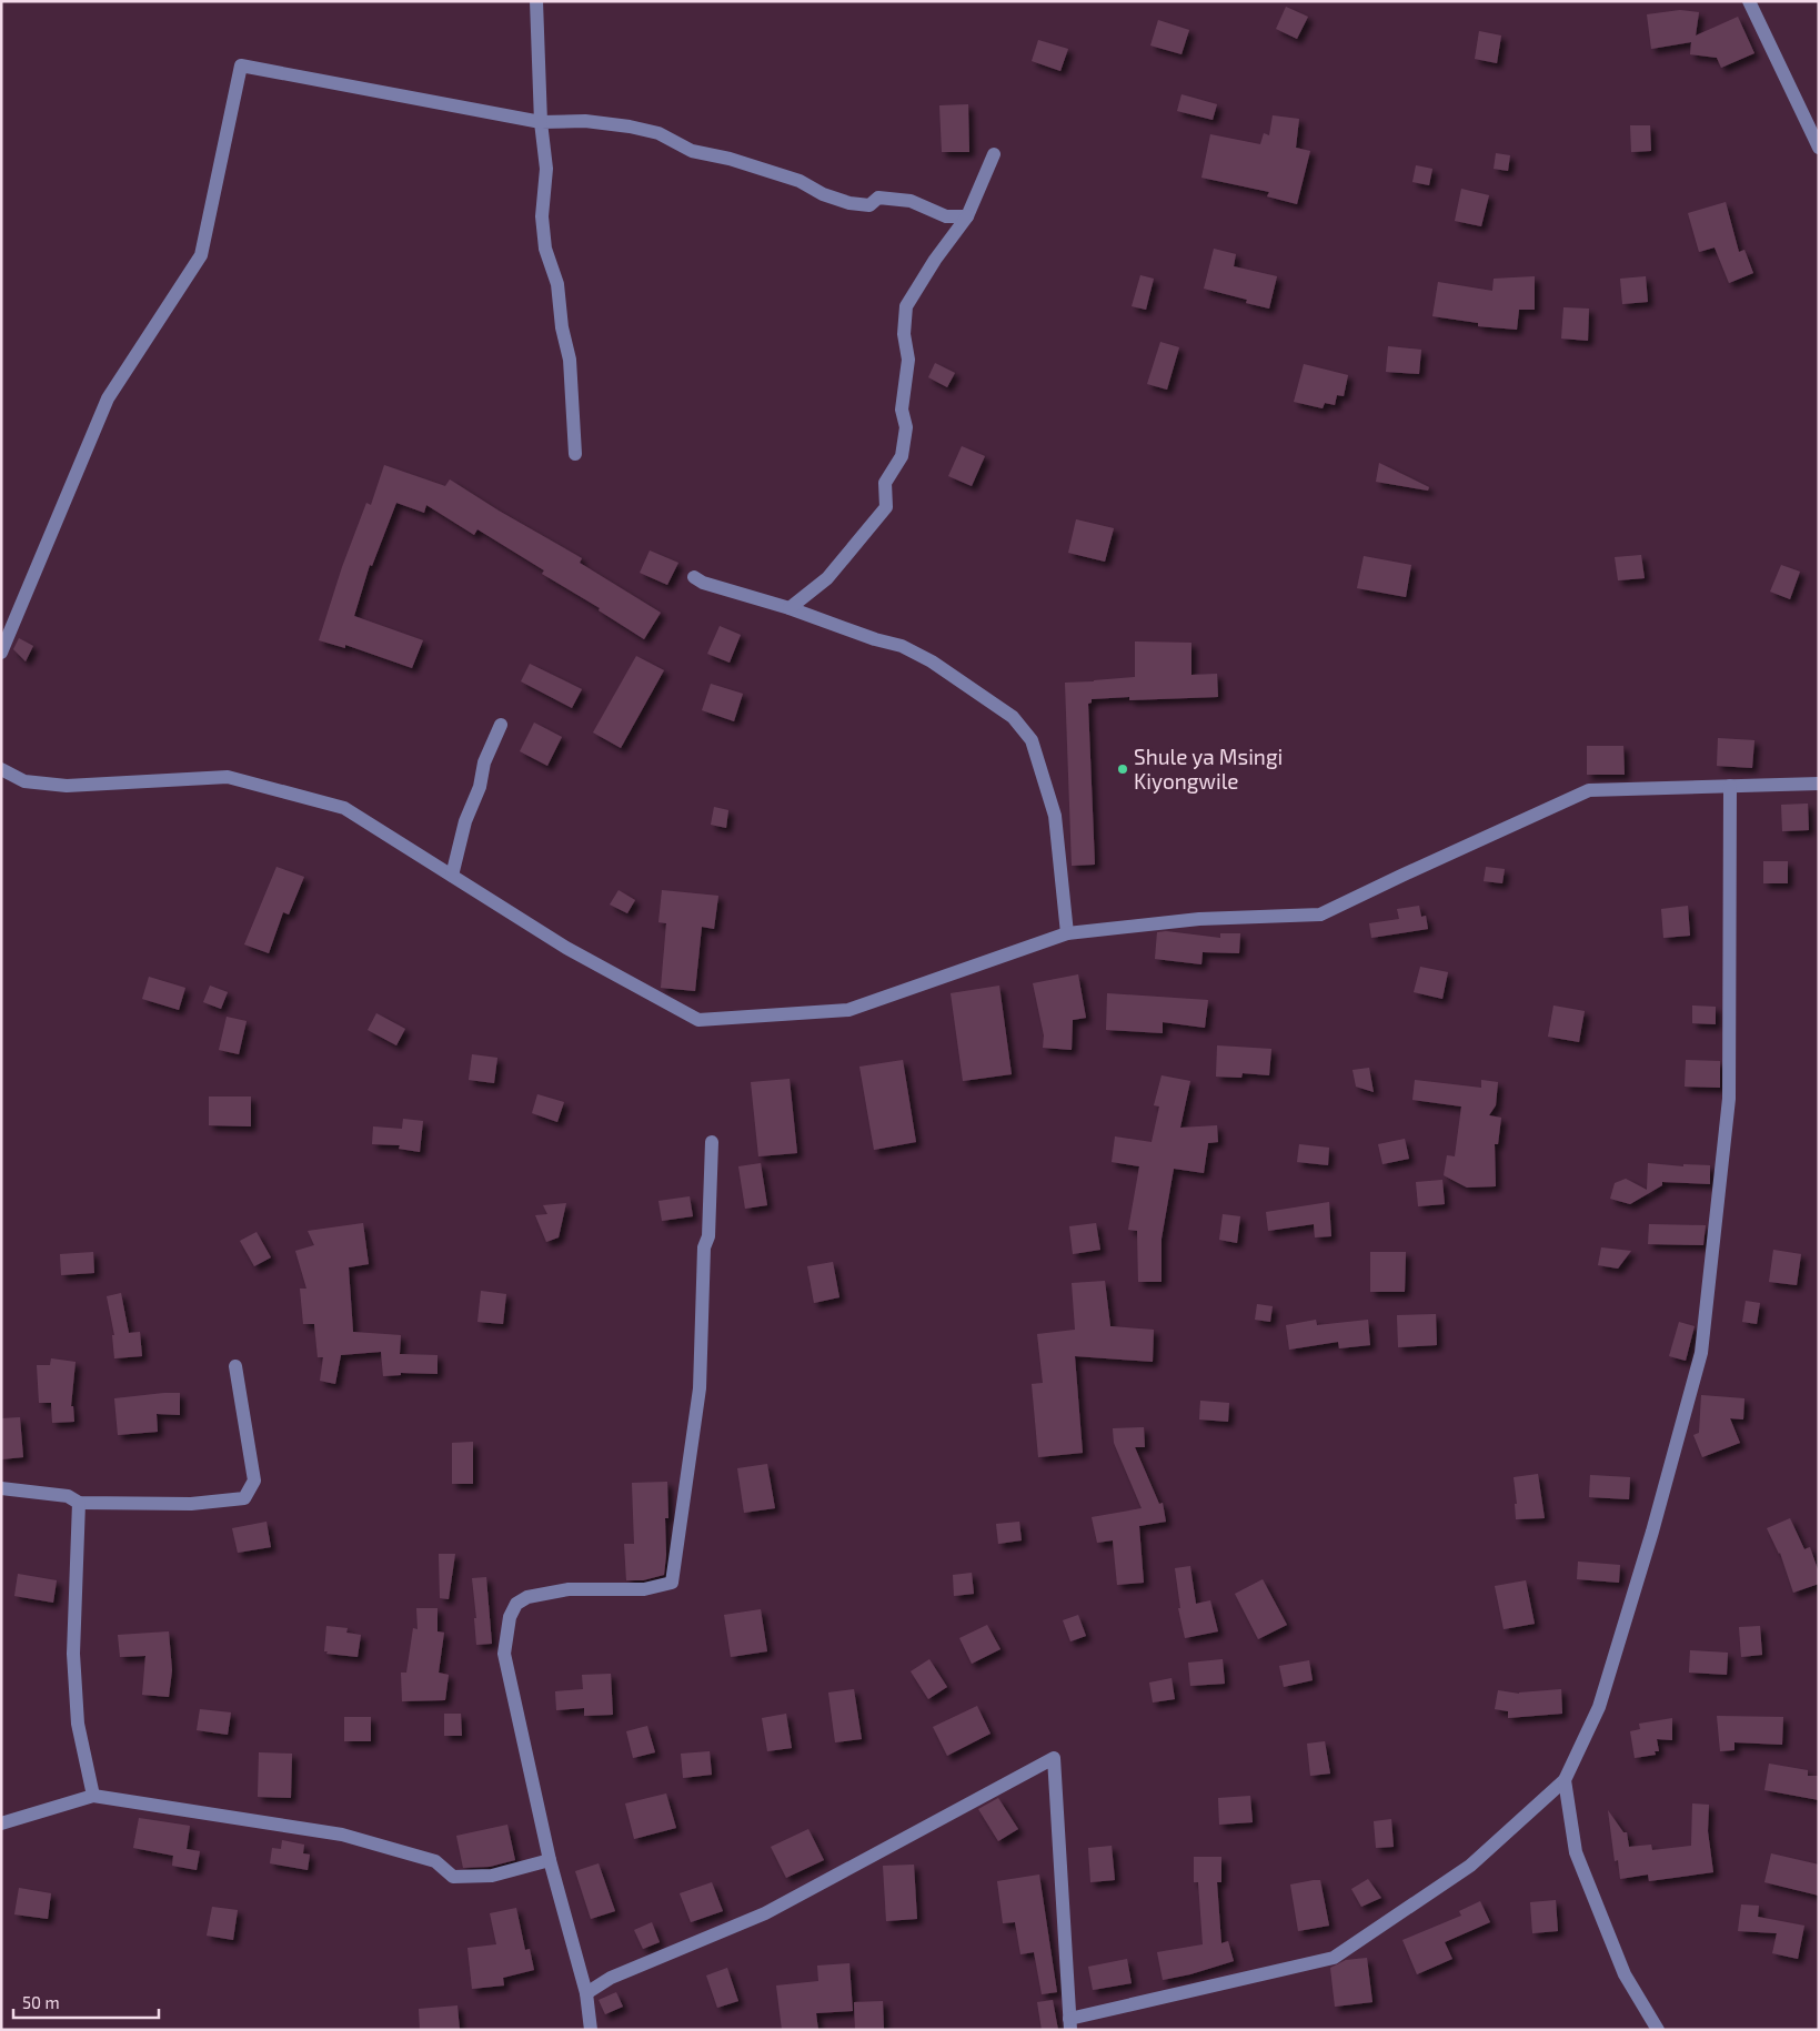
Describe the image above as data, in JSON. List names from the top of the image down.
{
  "places": ["Shule ya Msingi Kiyongwile"],
  "scale_bar": "50 m"
}
